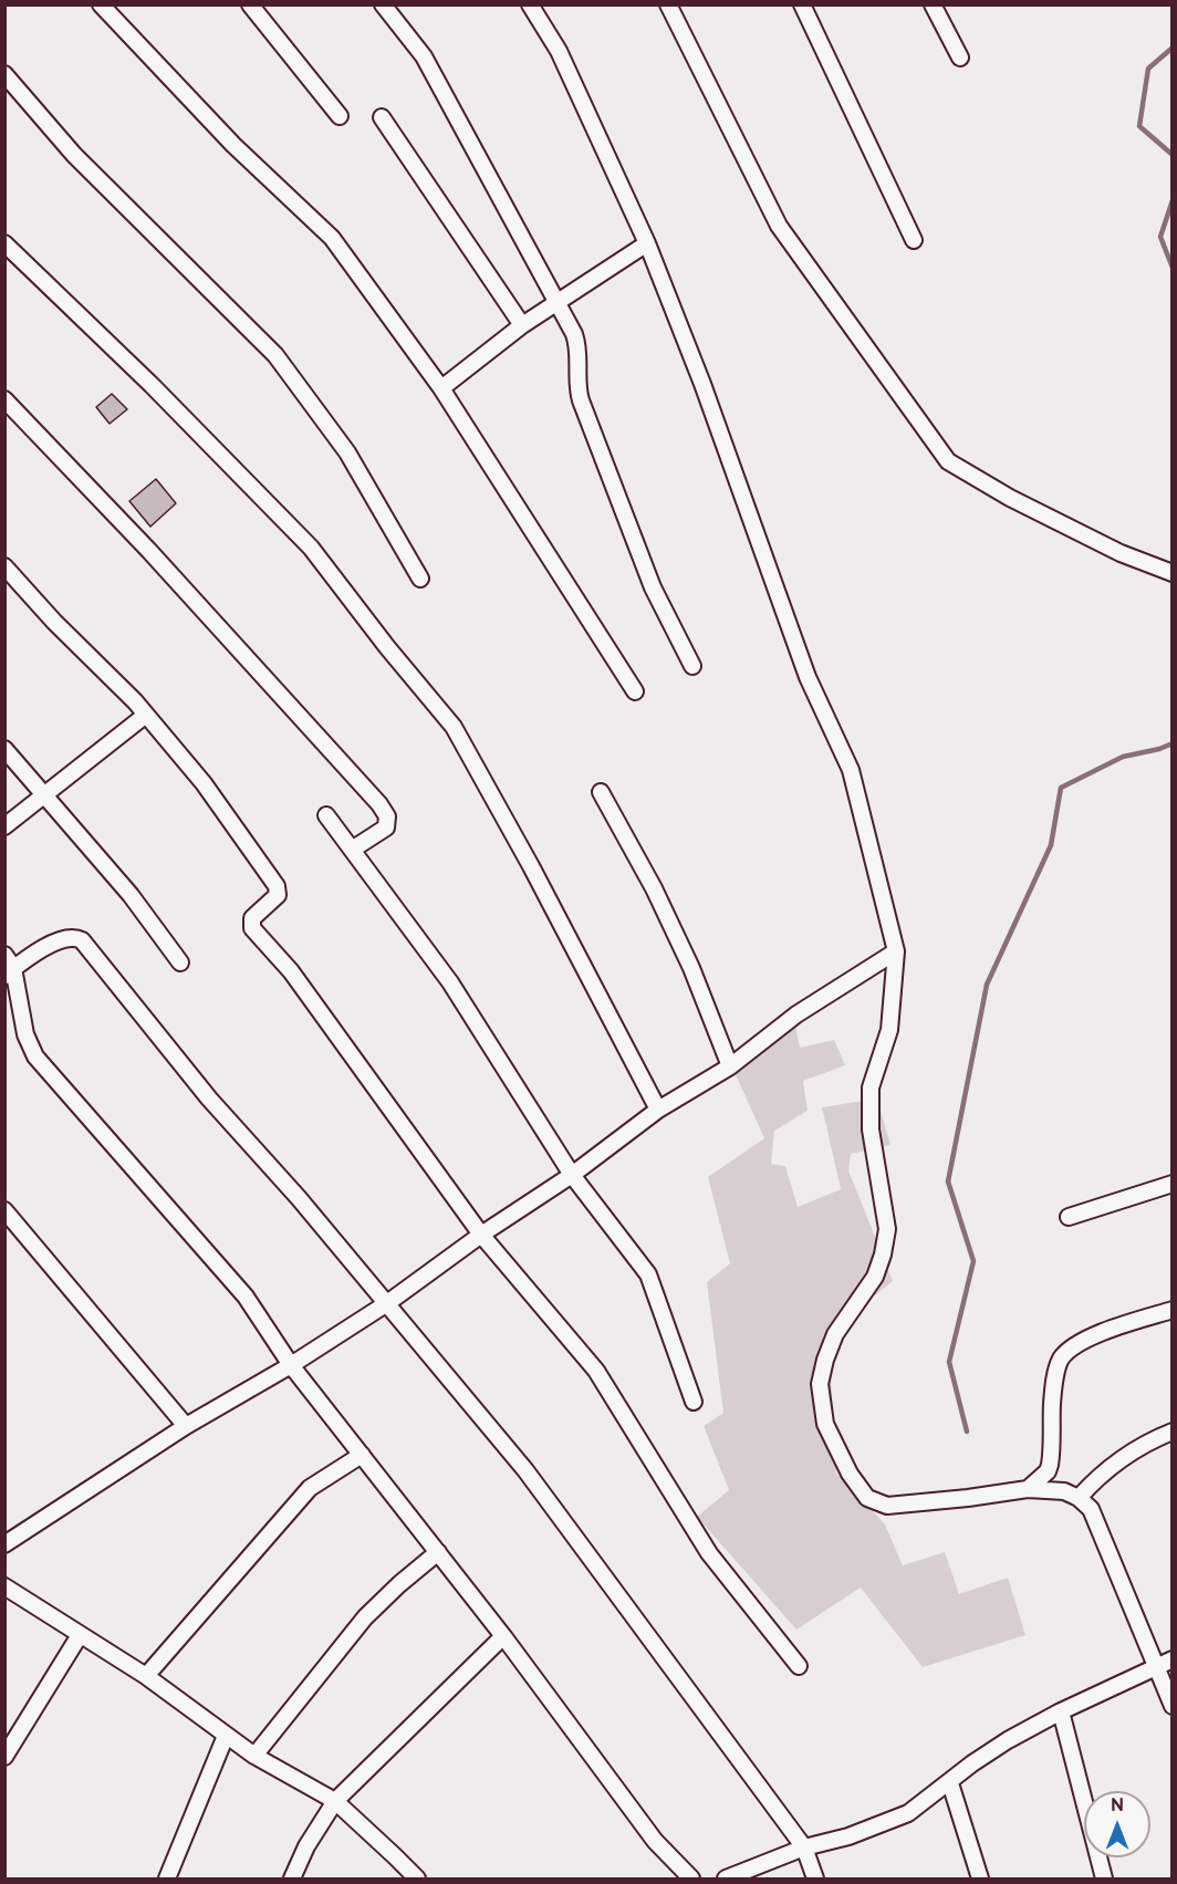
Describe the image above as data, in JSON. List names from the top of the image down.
{
  "north": "top"
}
